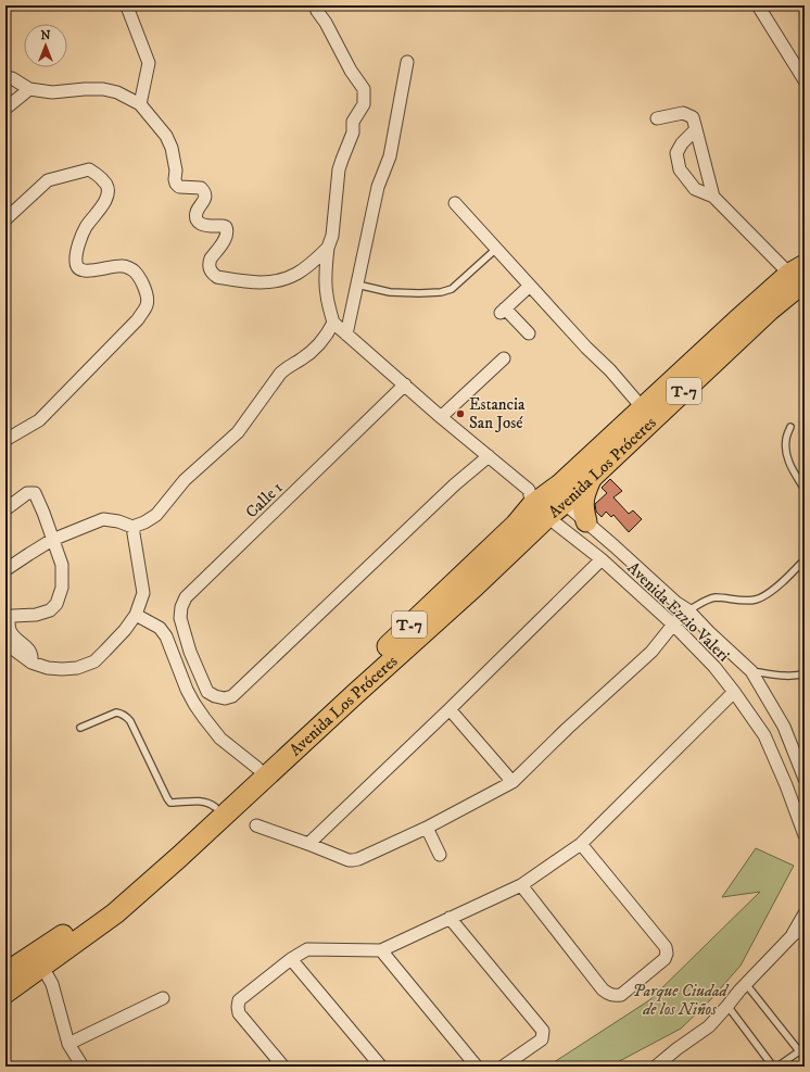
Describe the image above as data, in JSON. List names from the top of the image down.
{
  "streets": {
    "highway": ["T-7", "Avenida Los Próceres"],
    "street": ["Calle 1", "Avenida Ezzio Valeri"]
  },
  "crossings": [
    ["Avenida Los Próceres", "Avenida Ezzio Valeri"],
    ["Calle 1", "Avenida Ezzio Valeri"]
  ],
  "parks": ["Parque Ciudad de los Niños"],
  "places": ["Estancia San José"],
  "north": "top"
}
